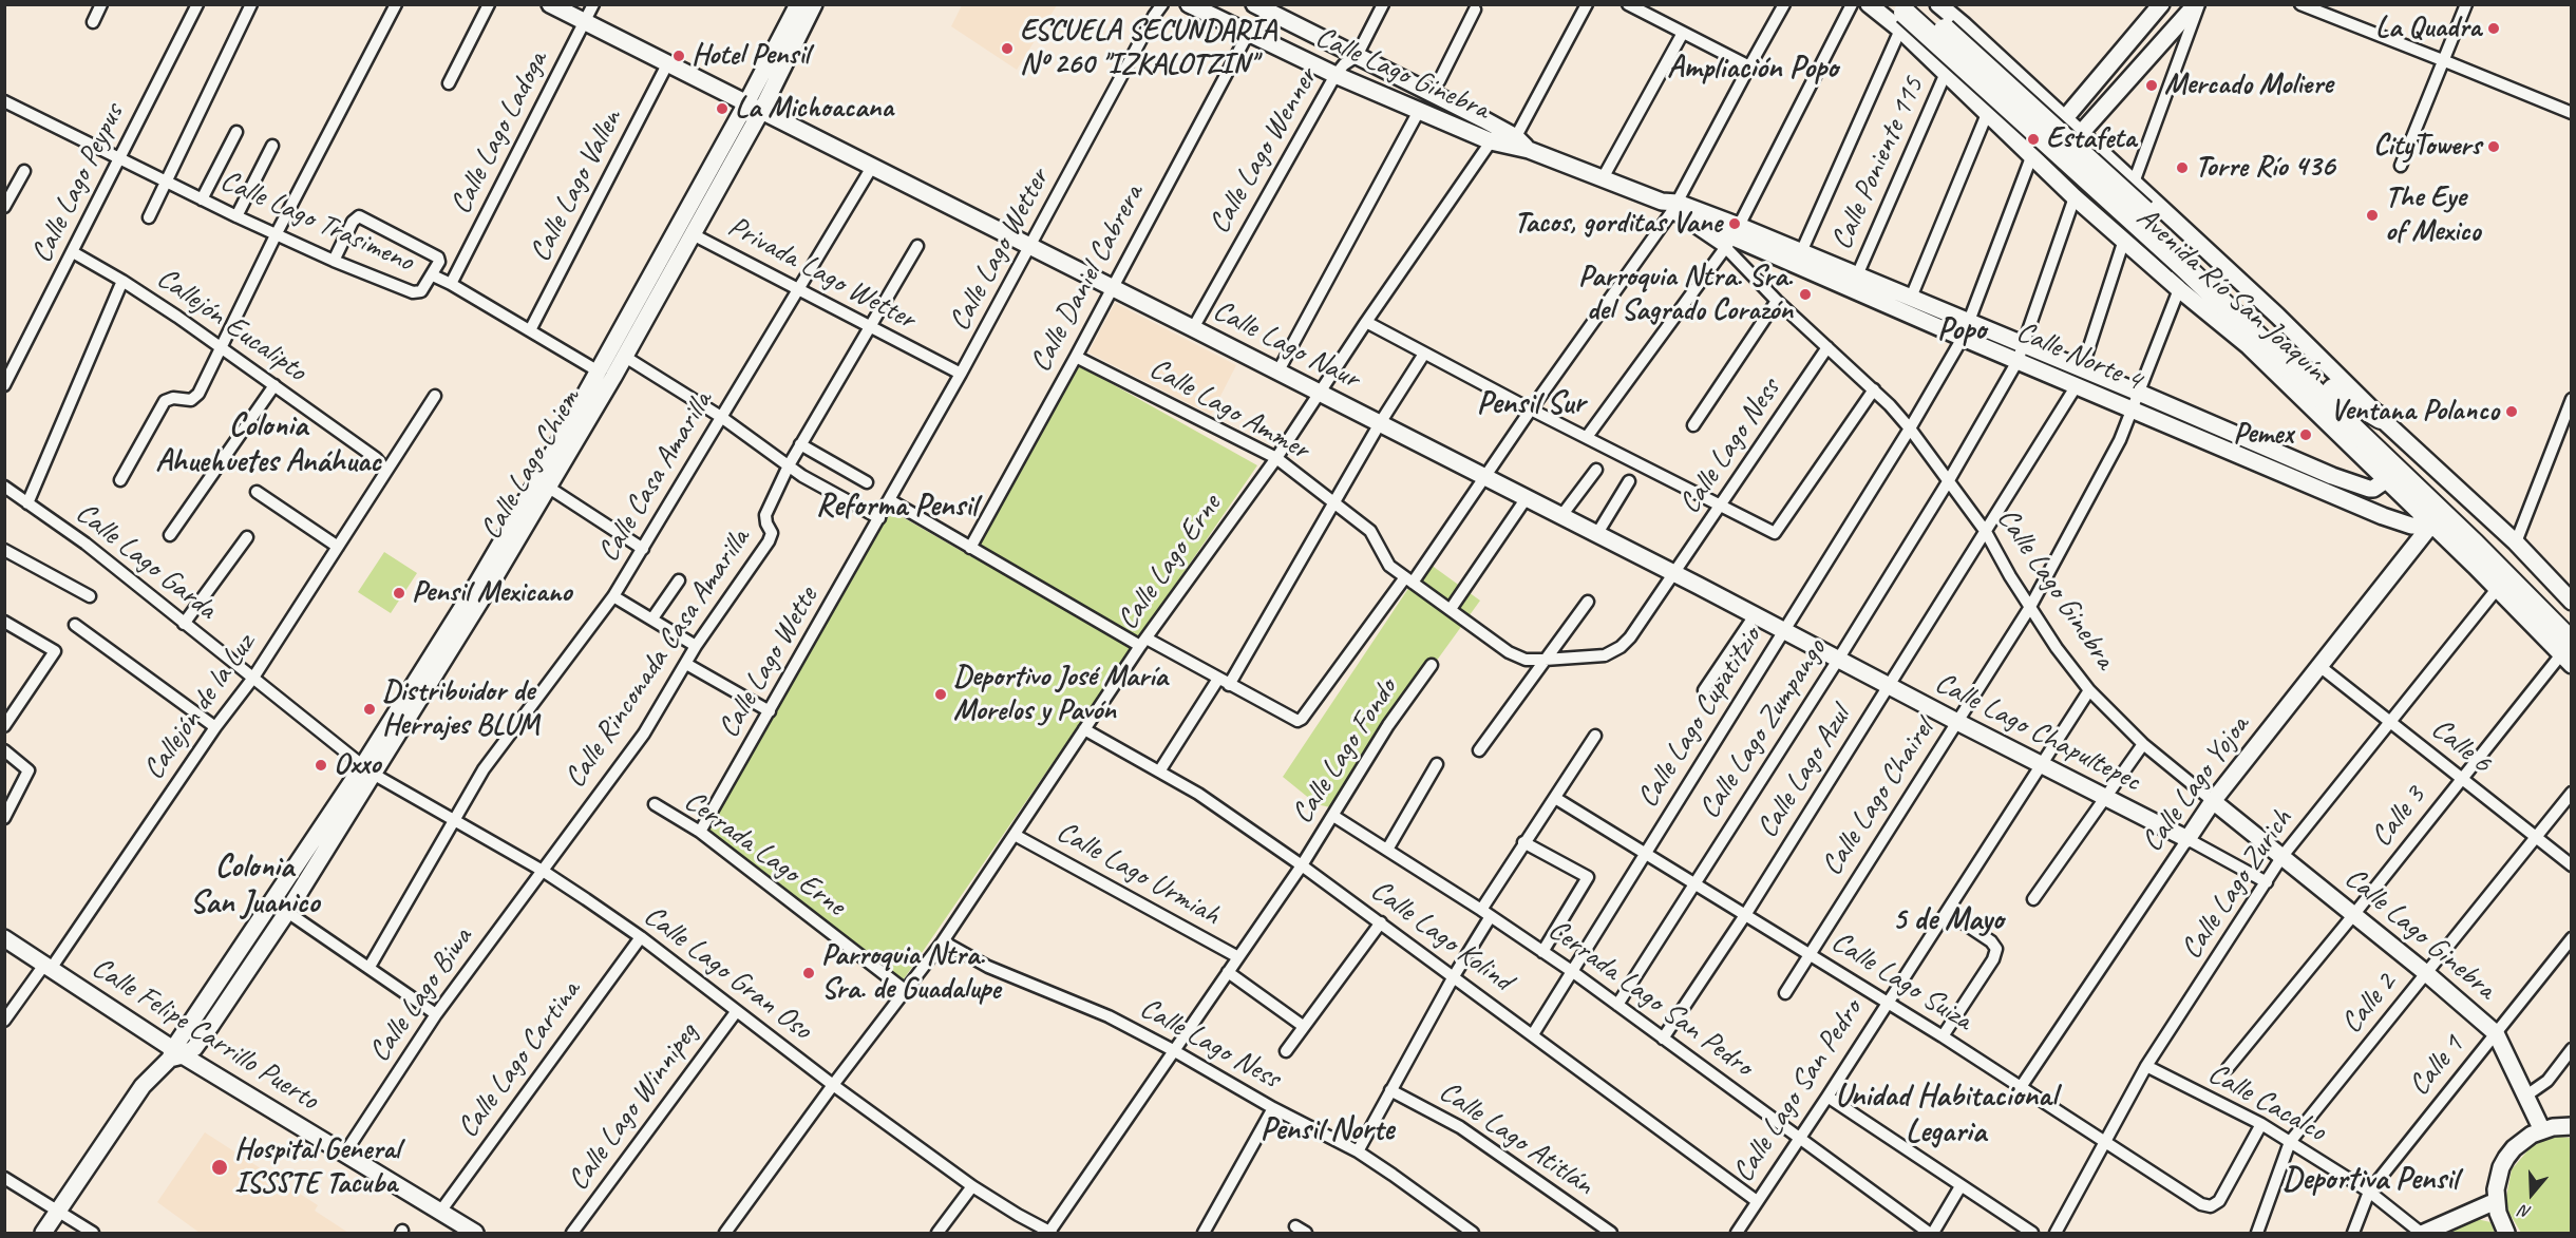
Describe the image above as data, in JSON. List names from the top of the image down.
{
  "streets": {
    "highway": ["Avenida Río San Joaquín"],
    "street": [
      "Calle Lago Ginebra",
      "Calle Lago Ladoga",
      "Calle Lago Wenner",
      "Calle Poniente 115",
      "Calle Lago Peypus",
      "Calle Lago Vallen",
      "Calle Lago Trasimeno",
      "Calle Lago Wetter",
      "Privada Lago Wetter",
      "Calle Daniel Cabrera",
      "Callejón Eucalipto",
      "Calle Lago Naur",
      "Calle Norte 4",
      "Calle Lago Ammer",
      "Calle Lago Ness",
      "Calle Lago Chiem",
      "Calle Casa Amarilla",
      "Calle Lago Garda",
      "Calle Lago Erne",
      "Calle Rinconada Casa Amarilla",
      "Calle Lago Wette",
      "Callejón de la Luz",
      "Calle Lago Cupatitzio",
      "Calle Lago Zumpango",
      "Calle Lago Chapultepec",
      "Calle 6",
      "Calle Lago Fondo",
      "Calle Lago Azul",
      "Calle Lago Yojoa",
      "Calle Lago Chairel",
      "Calle 3",
      "Cerrada Lago Erne",
      "Calle Lago Urmiah",
      "Calle Lago Zurich",
      "Calle Lago Kolind",
      "Calle Lago Gran Oso",
      "Calle Lago Suiza",
      "Calle Lago Biwa",
      "Cerrada Lago San Pedro",
      "Calle 2",
      "Calle Felipe Carrillo Puerto",
      "Calle Lago Cartina",
      "Calle 1",
      "Calle Lago San Pedro",
      "Calle Cacalco",
      "Calle Lago Winnipeg",
      "Calle Lago Atitlán"
    ]
  },
  "crossings": [
    ["Calle Lago Ginebra", "Calle Lago Wenner"],
    ["Calle Lago Ginebra", "Calle Daniel Cabrera"],
    ["Calle Lago Ginebra", "Calle Norte 4"],
    ["Calle Lago Ginebra", "Calle Lago Ness"],
    ["Calle Lago Ginebra", "Calle Lago Erne"],
    ["Calle Lago Ginebra", "Calle Lago Cupatitzio"],
    ["Calle Lago Ginebra", "Calle Lago Zumpango"],
    ["Calle Lago Ginebra", "Calle Lago Azul"],
    ["Calle Lago Ginebra", "Calle Lago Yojoa"],
    ["Calle Lago Ginebra", "Calle Lago Chairel"],
    ["Calle Lago Ginebra", "Calle 3"],
    ["Calle Lago Ginebra", "Calle Lago Zurich"],
    ["Calle Lago Ginebra", "Calle 2"],
    ["Calle Lago Ginebra", "Calle 1"],
    ["Calle Lago Ginebra", "Calle Lago San Pedro"],
    ["Calle Lago Ladoga", "Calle Lago Trasimeno"],
    ["Calle Lago Ladoga", "Calle Lago Naur"],
    ["Calle Lago Wenner", "Calle Lago Naur"],
    ["Calle Poniente 115", "Avenida Río San Joaquín"],
    ["Calle Poniente 115", "Calle Norte 4"],
    ["Calle Lago Peypus", "Calle Lago Trasimeno"],
    ["Calle Lago Peypus", "Callejón Eucalipto"],
    ["Calle Lago Vallen", "Calle Lago Trasimeno"],
    ["Calle Lago Vallen", "Calle Lago Naur"],
    ["Calle Lago Trasimeno", "Calle Lago Chiem"],
    ["Calle Lago Wetter", "Privada Lago Wetter"],
    ["Calle Lago Wetter", "Calle Lago Naur"],
    ["Calle Lago Wetter", "Calle Lago Wette"],
    ["Privada Lago Wetter", "Calle Lago Chiem"],
    ["Privada Lago Wetter", "Calle Casa Amarilla"],
    ["Calle Daniel Cabrera", "Calle Lago Naur"],
    ["Calle Daniel Cabrera", "Calle Lago Ammer"],
    ["Avenida Río San Joaquín", "Calle Norte 4"],
    ["Avenida Río San Joaquín", "Calle Lago Cupatitzio"],
    ["Avenida Río San Joaquín", "Calle Lago Zumpango"],
    ["Avenida Río San Joaquín", "Calle Lago Yojoa"],
    ["Avenida Río San Joaquín", "Calle Lago Chairel"],
    ["Avenida Río San Joaquín", "Calle 3"],
    ["Avenida Río San Joaquín", "Calle Lago Zurich"],
    ["Callejón Eucalipto", "Callejón de la Luz"],
    ["Calle Lago Naur", "Calle Lago Ammer"],
    ["Calle Lago Naur", "Calle Lago Ness"],
    ["Calle Lago Naur", "Calle Lago Chiem"],
    ["Calle Lago Naur", "Calle Casa Amarilla"],
    ["Calle Lago Naur", "Calle Lago Erne"],
    ["Calle Lago Naur", "Calle Lago Cupatitzio"],
    ["Calle Lago Naur", "Calle Lago Chapultepec"],
    ["Calle Norte 4", "Calle Lago Cupatitzio"],
    ["Calle Norte 4", "Calle Lago Zumpango"],
    ["Calle Norte 4", "Calle Lago Azul"],
    ["Calle Norte 4", "Calle Lago Yojoa"],
    ["Calle Norte 4", "Calle Lago Chairel"],
    ["Calle Lago Ammer", "Calle Lago Ness"],
    ["Calle Lago Ammer", "Calle Lago Erne"],
    ["Calle Lago Ness", "Calle Lago Erne"],
    ["Calle Lago Ness", "Calle Lago Fondo"],
    ["Calle Lago Chiem", "Calle Lago Garda"],
    ["Calle Lago Chiem", "Calle Lago Gran Oso"],
    ["Calle Lago Chiem", "Calle Felipe Carrillo Puerto"],
    ["Calle Casa Amarilla", "Calle Lago Gran Oso"],
    ["Calle Lago Garda", "Callejón de la Luz"],
    ["Calle Lago Garda", "Calle Lago Gran Oso"],
    ["Calle Lago Erne", "Cerrada Lago Erne"],
    ["Calle Lago Erne", "Calle Lago Urmiah"],
    ["Calle Lago Erne", "Calle Lago Kolind"],
    ["Calle Lago Erne", "Calle Lago Gran Oso"],
    ["Calle Rinconada Casa Amarilla", "Calle Lago Gran Oso"],
    ["Calle Rinconada Casa Amarilla", "Calle Lago Biwa"],
    ["Calle Lago Wette", "Cerrada Lago Erne"],
    ["Callejón de la Luz", "Calle Felipe Carrillo Puerto"],
    ["Calle Lago Cupatitzio", "Calle Lago Chapultepec"],
    ["Calle Lago Cupatitzio", "Calle Lago Kolind"],
    ["Calle Lago Cupatitzio", "Calle Lago Suiza"],
    ["Calle Lago Cupatitzio", "Cerrada Lago San Pedro"],
    ["Calle Lago Zumpango", "Calle Lago Chapultepec"],
    ["Calle Lago Zumpango", "Calle Lago Suiza"],
    ["Calle Lago Zumpango", "Cerrada Lago San Pedro"],
    ["Calle Lago Chapultepec", "Calle Lago Azul"],
    ["Calle Lago Chapultepec", "Calle Lago Yojoa"],
    ["Calle Lago Chapultepec", "Calle Lago Chairel"],
    ["Calle Lago Chapultepec", "Calle Lago Zurich"],
    ["Calle Lago Chapultepec", "Calle Lago San Pedro"],
    ["Calle 6", "Calle Lago Yojoa"],
    ["Calle 6", "Calle 3"],
    ["Calle 6", "Calle Lago Zurich"],
    ["Calle 6", "Calle 2"],
    ["Calle Lago Fondo", "Calle Lago Urmiah"],
    ["Calle Lago Fondo", "Calle Lago Kolind"],
    ["Calle Lago Fondo", "Calle Lago Gran Oso"],
    ["Calle Lago Fondo", "Cerrada Lago San Pedro"],
    ["Calle Lago Azul", "Calle Lago Suiza"],
    ["Calle Lago Azul", "Cerrada Lago San Pedro"],
    ["Calle Lago Yojoa", "Calle Lago Suiza"],
    ["Calle Lago Chairel", "Calle Lago Suiza"],
    ["Calle Lago Zurich", "Calle Lago Suiza"],
    ["Calle Lago Zurich", "Calle Cacalco"],
    ["Calle Lago Kolind", "Calle Lago San Pedro"],
    ["Calle Lago Gran Oso", "Calle Lago Biwa"],
    ["Calle Lago Gran Oso", "Calle Lago Cartina"],
    ["Calle Lago Gran Oso", "Calle Lago Winnipeg"],
    ["Calle Lago Suiza", "Calle Lago San Pedro"],
    ["Calle Lago Suiza", "Calle Cacalco"],
    ["Calle Lago Biwa", "Calle Felipe Carrillo Puerto"],
    ["Cerrada Lago San Pedro", "Calle Lago San Pedro"],
    ["Calle 2", "Calle Cacalco"],
    ["Calle Felipe Carrillo Puerto", "Calle Lago Cartina"],
    ["Calle 1", "Calle Cacalco"]
  ],
  "districts": [
    "Ampliación Popo",
    "Popo",
    "Pensil Sur",
    "Colonia Ahuehuetes Anáhuac",
    "Reforma Pensil",
    "Colonia San Juanico",
    "5 de Mayo",
    "Unidad Habitacional Legaria",
    "Pensil Norte",
    "Deportiva Pensil"
  ],
  "places": [
    "La Quadra",
    "ESCUELA SECUNDARIA Nº 260 \"IZKALOTZIN\"",
    "Hotel Pensil",
    "Mercado Moliere",
    "La Michoacana",
    "Estafeta",
    "CityTowers",
    "Torre Río 436",
    "The Eye of Mexico",
    "Tacos, gorditas Vane",
    "Parroquia Ntra. Sra. del Sagrado Corazón",
    "Ventana Polanco",
    "Pemex",
    "Pensil Mexicano",
    "Deportivo José María Morelos y Pavón",
    "Distribuidor de Herrajes BLUM",
    "Oxxo",
    "Parroquia Ntra. Sra. de Guadalupe",
    "Hospital General ISSSTE Tacuba"
  ],
  "north": "bottom"
}
